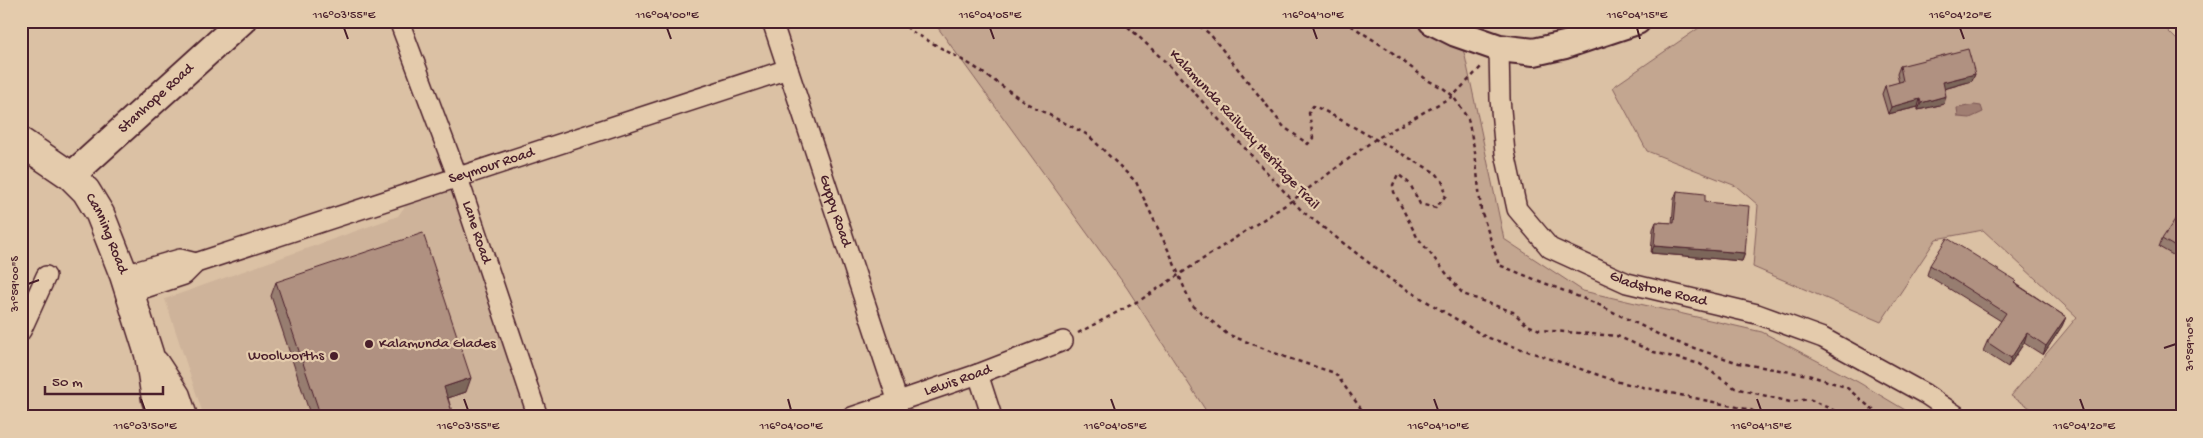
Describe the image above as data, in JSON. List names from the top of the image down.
{
  "streets": {
    "main road": ["Canning Road"],
    "street": [
      "Stanhope Road",
      "Seymour Road",
      "Guppy Road",
      "Lane Road",
      "Gladstone Road",
      "Lewis Road"
    ],
    "path": ["Kalamunda Railway Heritage Trail"]
  },
  "crossings": [
    ["Stanhope Road", "Canning Road"],
    ["Seymour Road", "Guppy Road"],
    ["Seymour Road", "Lane Road"],
    ["Seymour Road", "Canning Road"],
    ["Guppy Road", "Lewis Road"]
  ],
  "places": ["Kalamunda Glades", "Woolworths"],
  "scale_bar": "50 m",
  "coordinates": [
    "116°03'55\"E",
    "116°04'00\"E",
    "116°04'05\"E",
    "116°04'10\"E",
    "116°04'15\"E",
    "116°04'20\"E",
    "31°59'00\"S",
    "31°59'10\"S",
    "116°03'50\"E"
  ]
}
